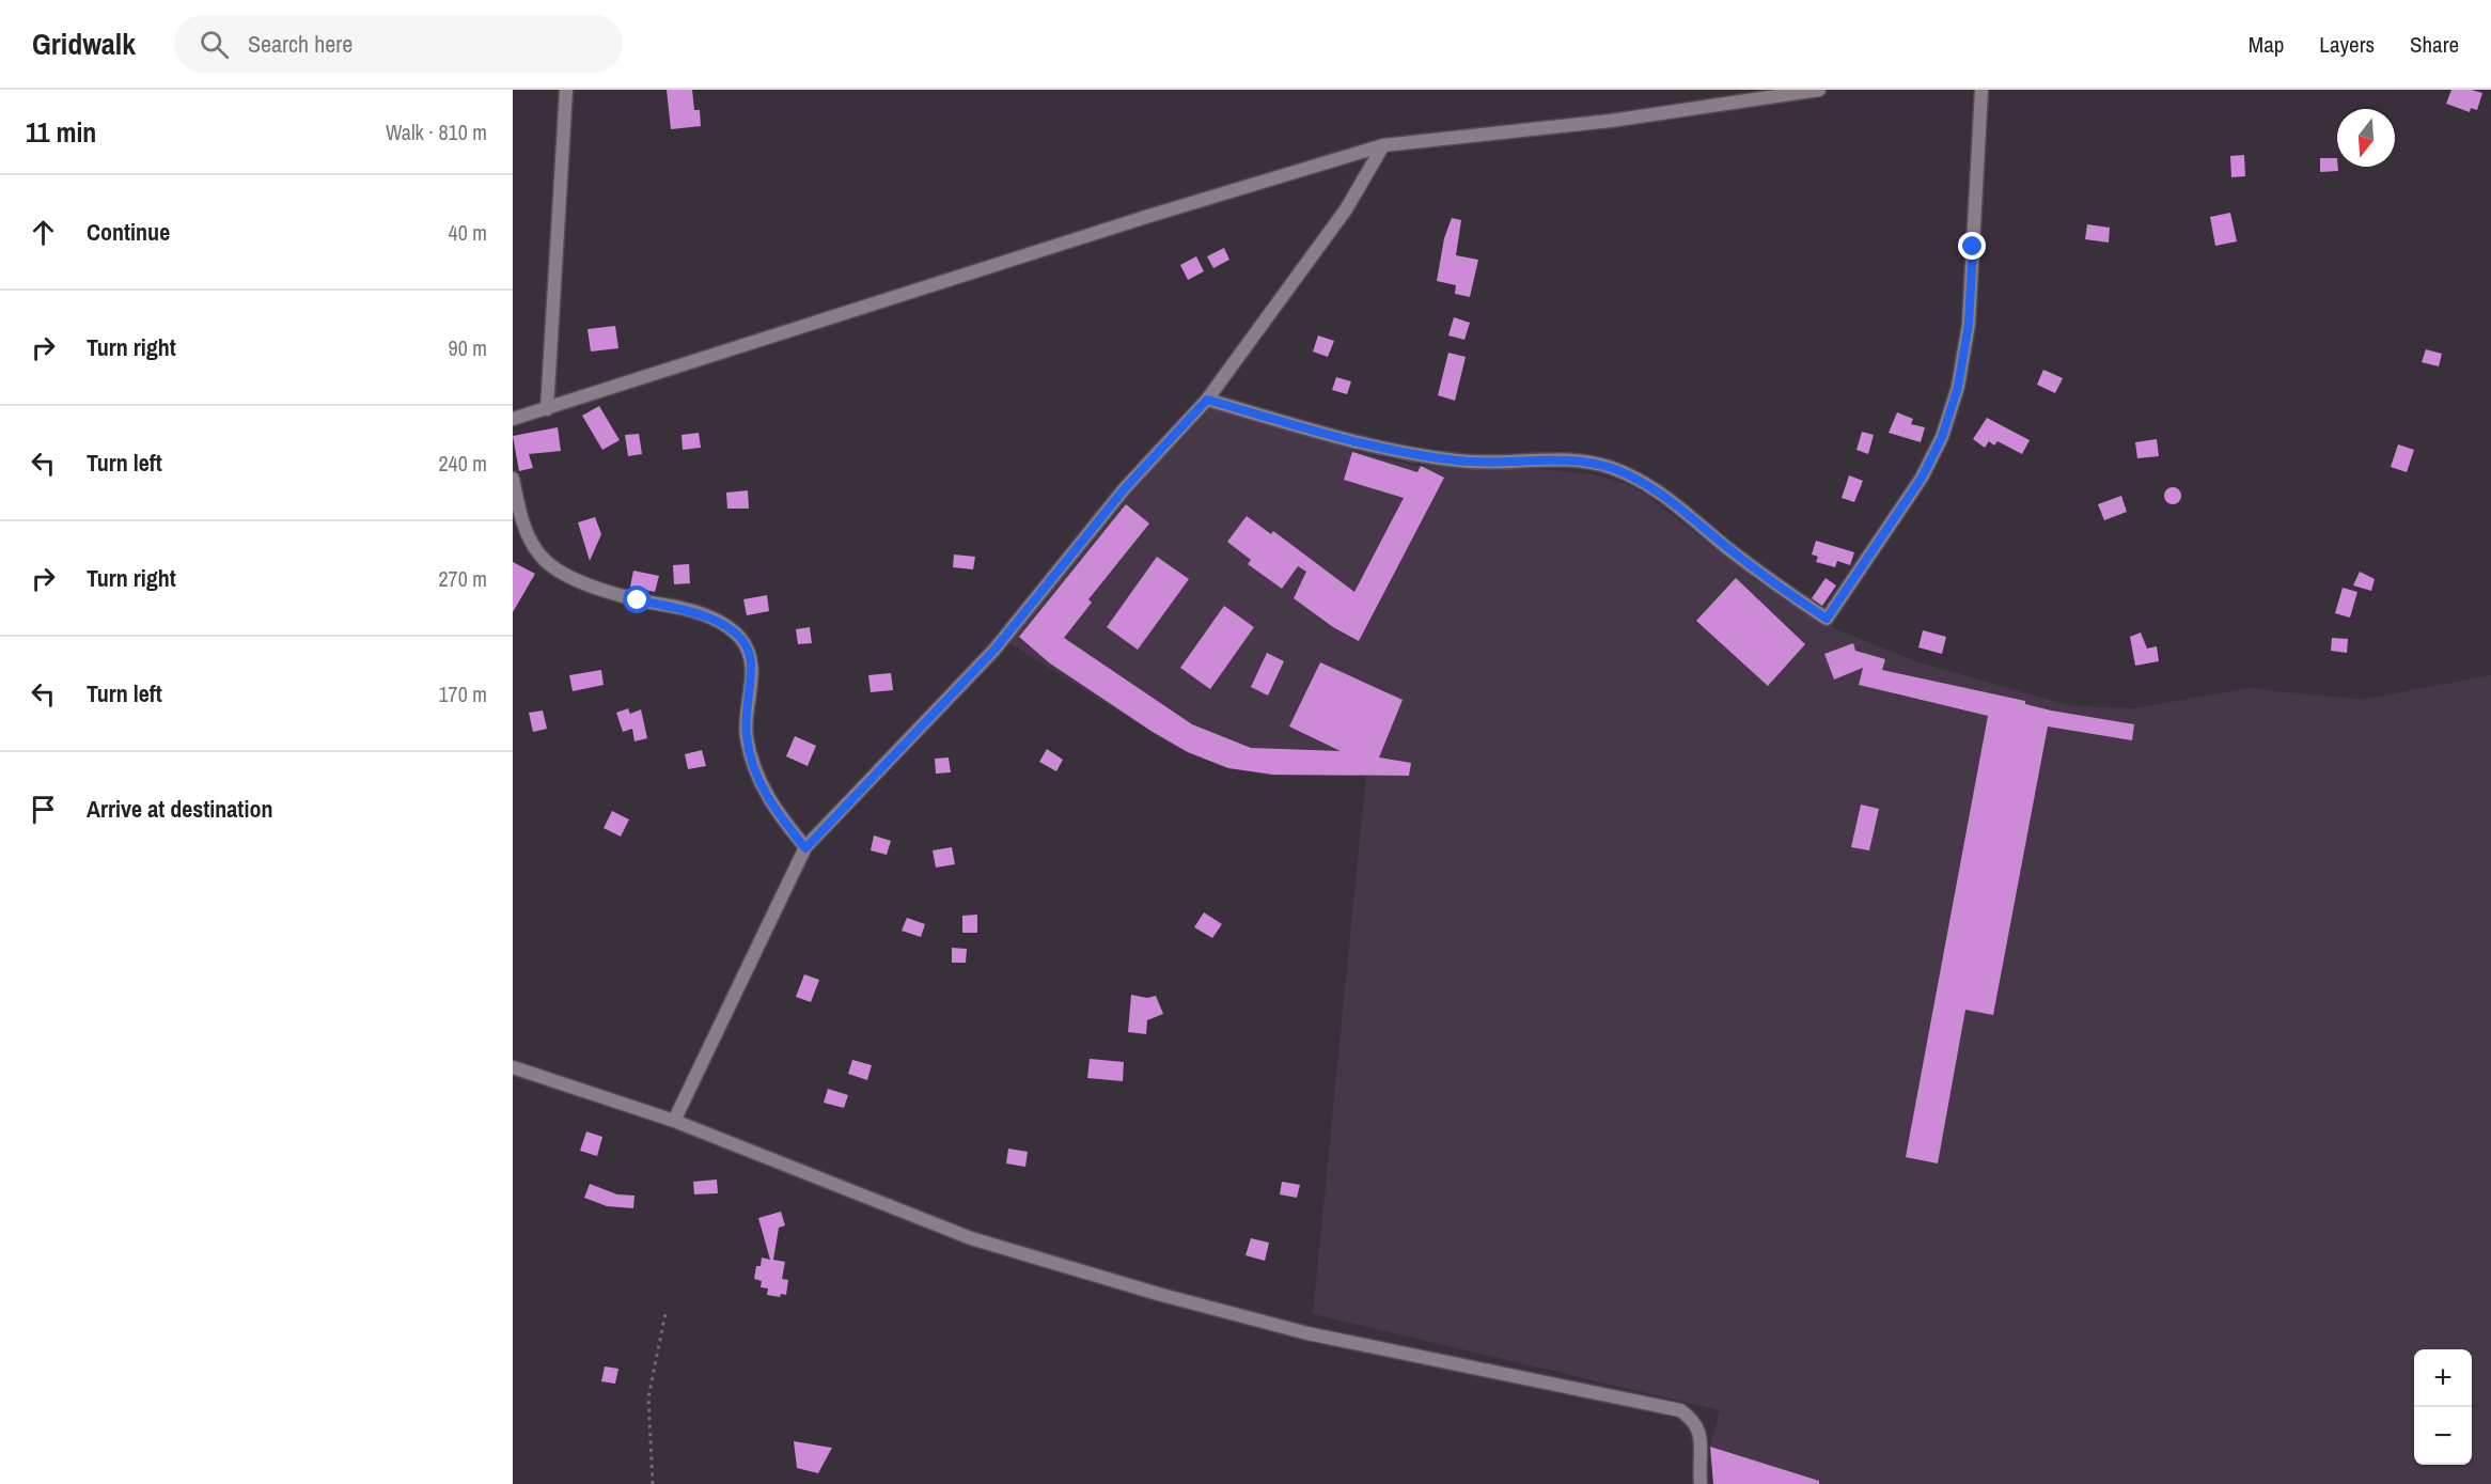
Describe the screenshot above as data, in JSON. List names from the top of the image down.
{
  "north": "bottom",
  "page": {
    "header": "Gridwalk",
    "search": "Search here",
    "nav": ["Map", "Layers", "Share"],
    "heading": ["11 min", "Walk · 810 m"],
    "list": [
      ["Continue", "40 m"],
      ["Turn right", "90 m"],
      ["Turn left", "240 m"],
      ["Turn right", "270 m"],
      ["Turn left", "170 m"],
      "Arrive at destination"
    ],
    "map_buttons": ["+", "−"]
  }
}
